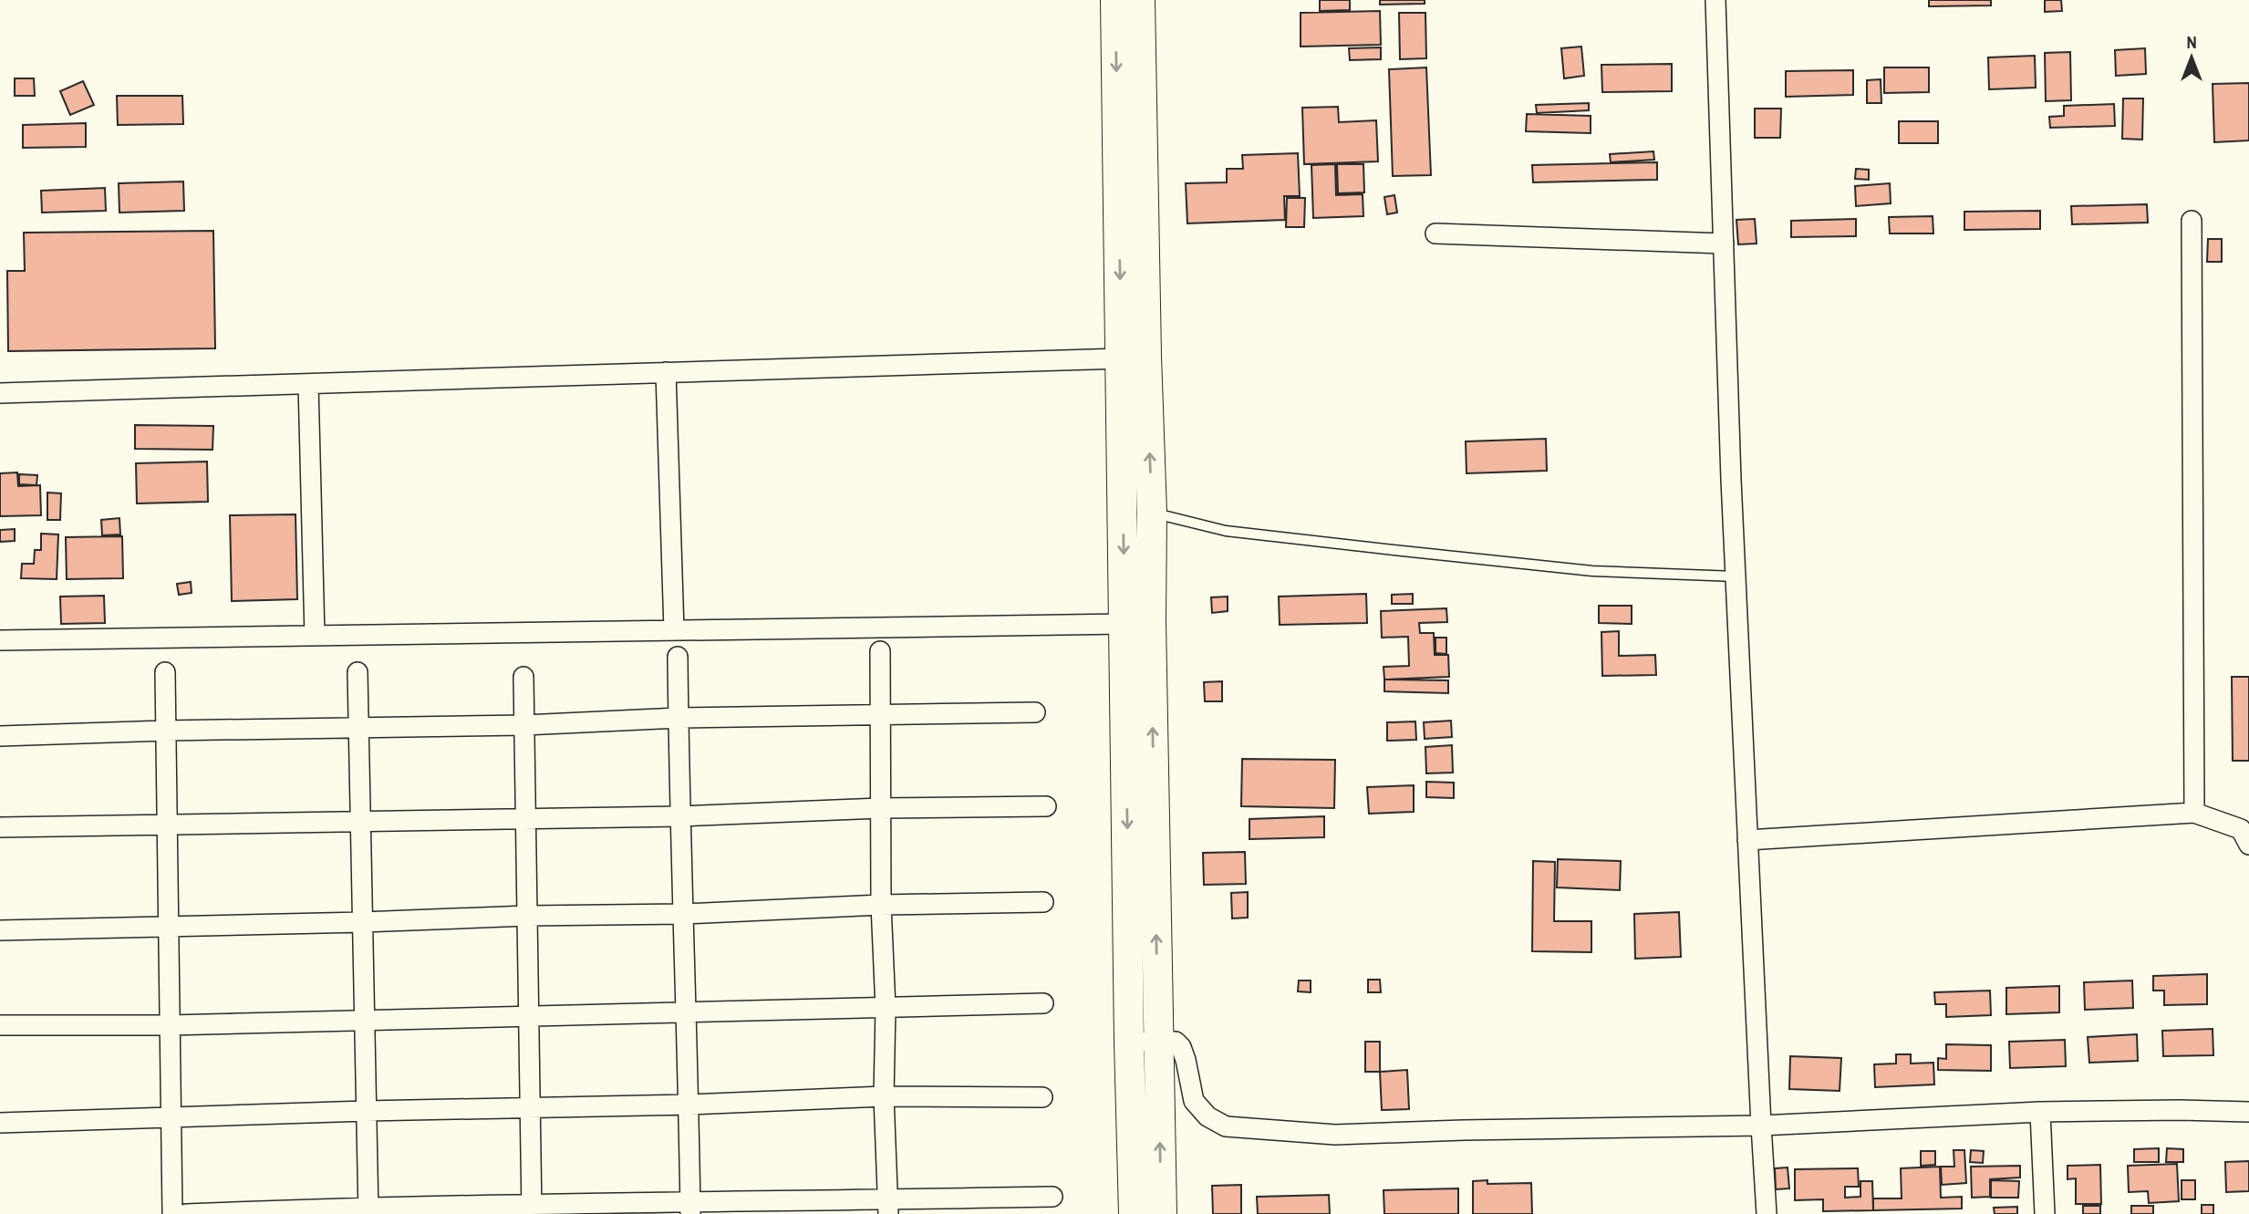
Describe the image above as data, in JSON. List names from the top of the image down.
{
  "north": "top"
}
